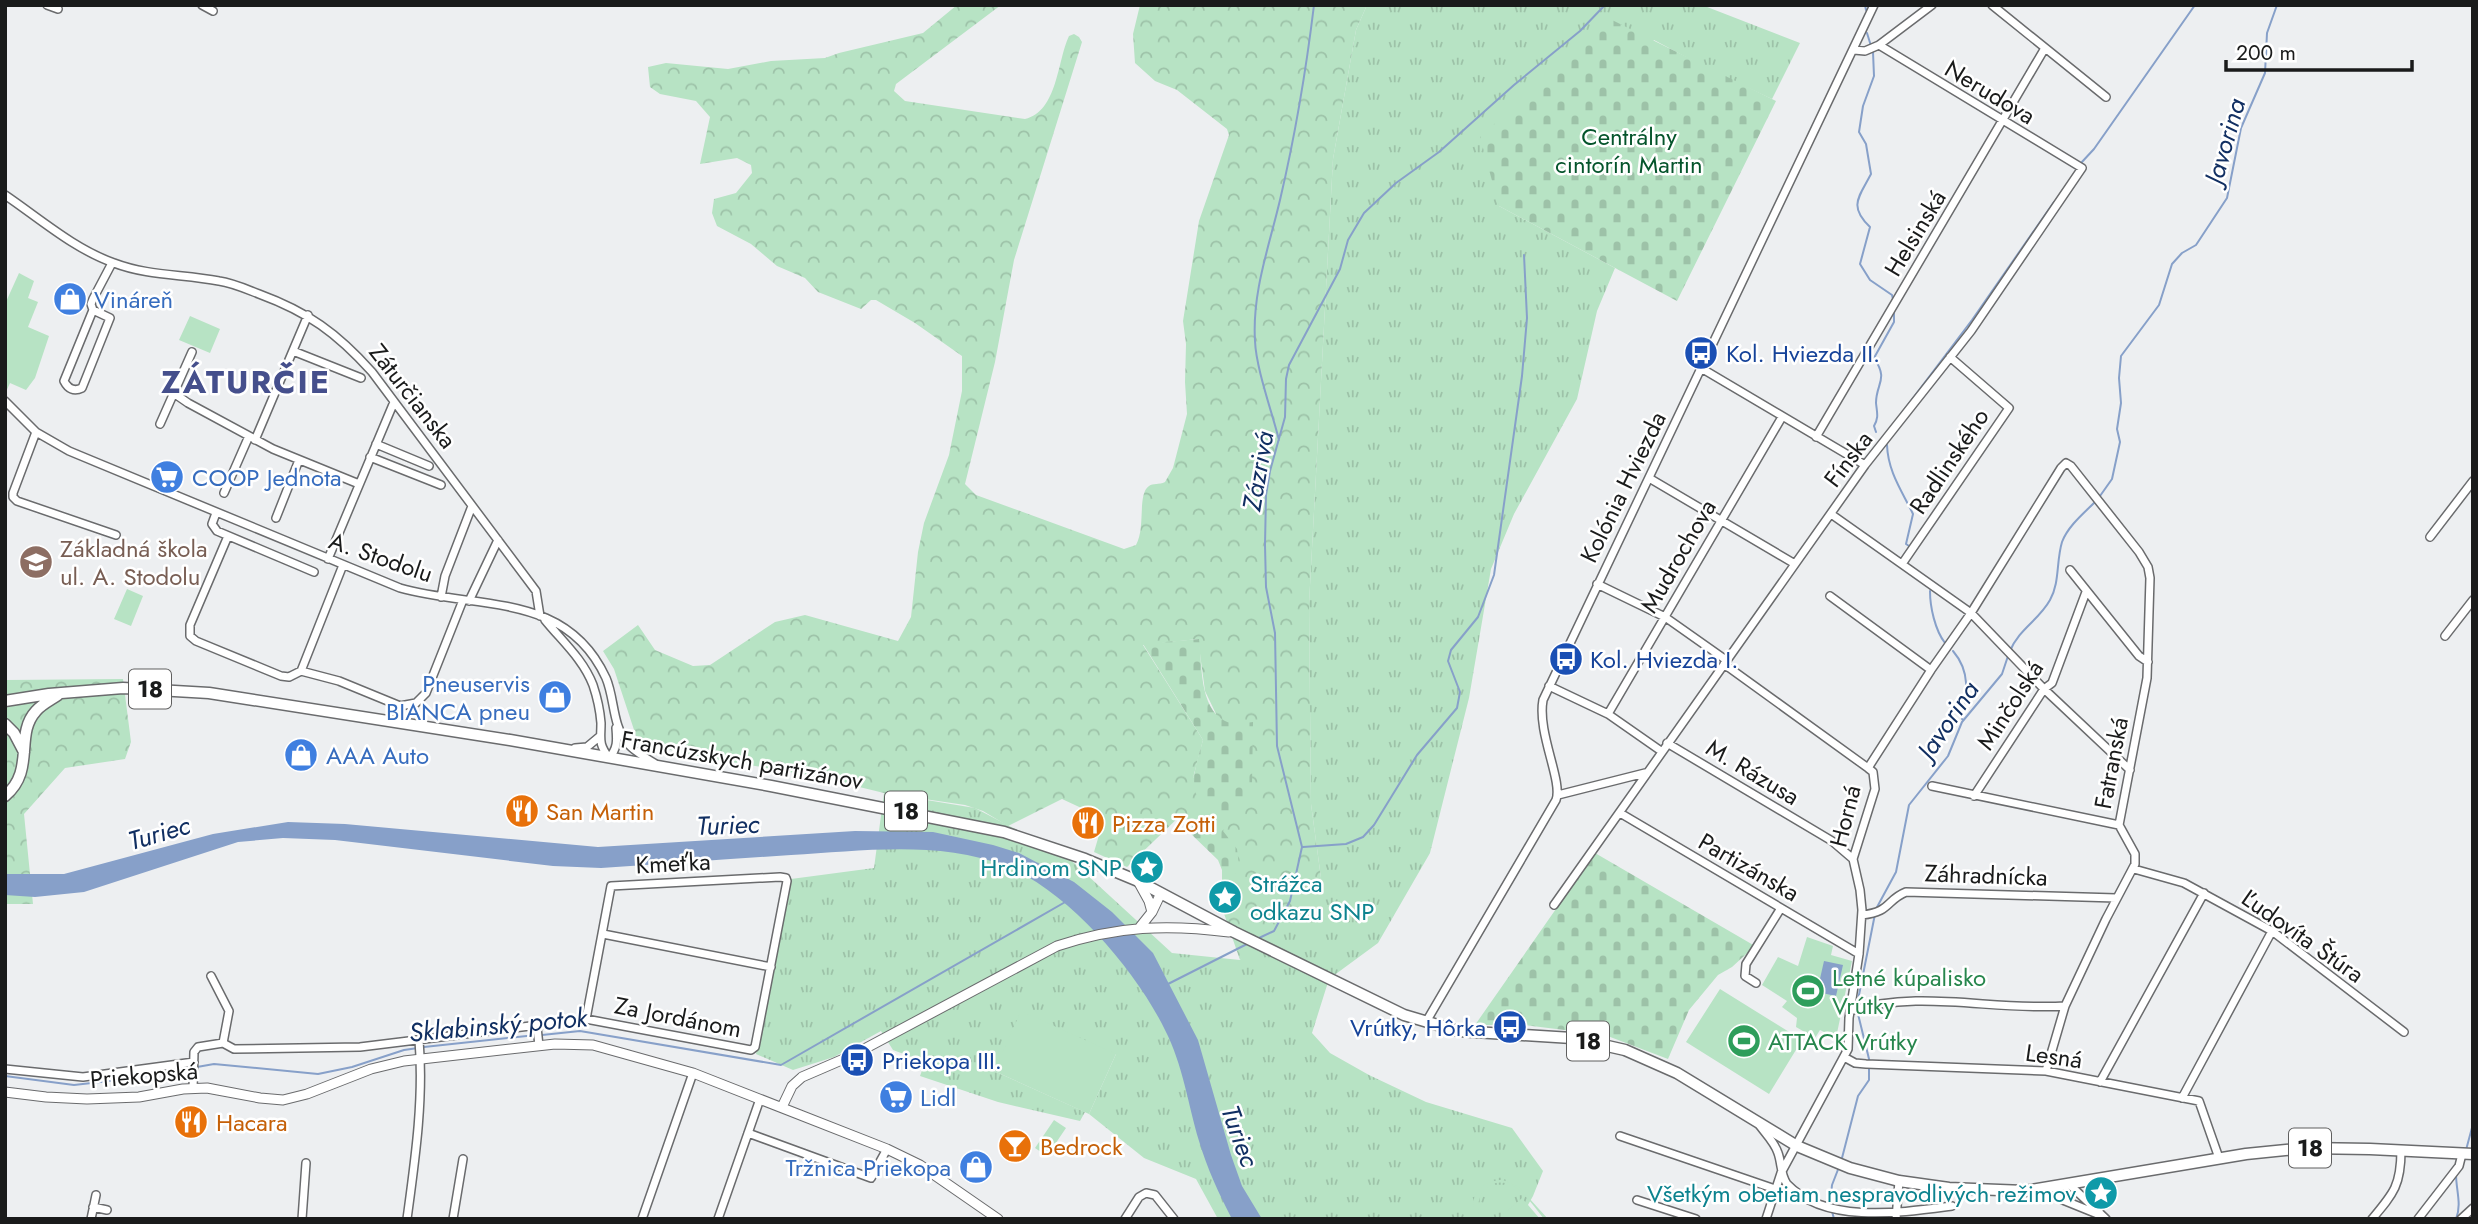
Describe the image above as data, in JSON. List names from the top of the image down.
{
  "streets": {
    "main road": ["18", "Francúzskych partizánov"],
    "street": [
      "Nerudova",
      "Helsinská",
      "Záturčianska",
      "Fínska",
      "Radlinského",
      "Kolónia Hviezda",
      "Mudrochova",
      "A. Stodolu",
      "Minčolská",
      "Fatranská",
      "M. Rázusa",
      "Horná",
      "Kmeťka",
      "Partizánska",
      "Záhradnícka",
      "Ľudovíta Štúra",
      "Za Jordánom",
      "Lesná",
      "Priekopská"
    ]
  },
  "crossings": [
    ["Nerudova", "Helsinská"],
    ["Nerudova", "Fínska"],
    ["Záturčianska", "A. Stodolu"],
    ["Fínska", "Radlinského"],
    ["Fínska", "M. Rázusa"],
    ["Fínska", "Partizánska"],
    ["18", "Francúzskych partizánov"],
    ["Francúzskych partizánov", "Horná"],
    ["Francúzskych partizánov", "Lesná"],
    ["Fatranská", "Horná"],
    ["Fatranská", "Ľudovíta Štúra"],
    ["M. Rázusa", "Horná"],
    ["Horná", "Partizánska"],
    ["Horná", "Záhradnícka"],
    ["Horná", "Lesná"],
    ["Kmeťka", "Za Jordánom"]
  ],
  "districts": ["ZÁTURČIE"],
  "water": [
    "Javorina",
    "Zázrivá",
    "Turiec",
    "Sklabinský potok"
  ],
  "parks": ["Centrálny cintorín Martin"],
  "places": {
    "shop": [
      "Vináreň",
      "Pneuservis BIANCA pneu",
      "AAA Auto",
      "Tržnica Priekopa"
    ],
    "bus stop": [
      "Kol. Hviezda II.",
      "Kol. Hviezda I.",
      "Vrútky, Hôrka",
      "Priekopa III."
    ],
    "supermarket": ["COOP Jednota", "Lidl"],
    "school or university": ["Základná škola ul. A. Stodolu"],
    "restaurant": ["San Martin", "Pizza Zotti", "Hacara"],
    "place": ["Hrdinom SNP", "Strážca odkazu SNP", "Všetkým obetiam nespravodlivých režimov"],
    "sports": ["Letné kúpalisko Vrútky", "ATTACK Vrútky"],
    "bar": ["Bedrock"]
  },
  "scale_bar": "200 m"
}
